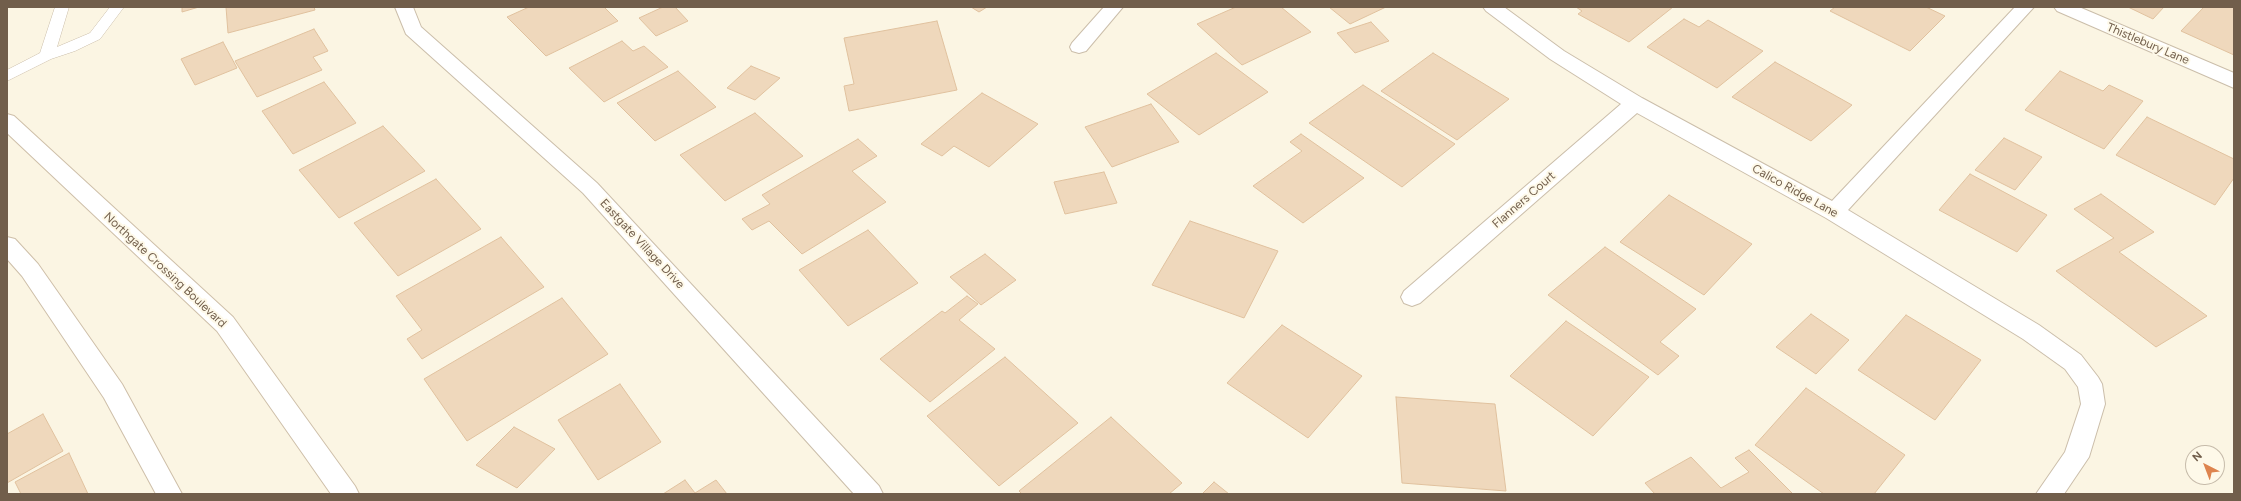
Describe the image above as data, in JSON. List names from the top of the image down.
{
  "streets": {
    "street": [
      "Thistlebury Lane",
      "Calico Ridge Lane",
      "Flanners Court",
      "Eastgate Village Drive",
      "Northgate Crossing Boulevard"
    ]
  },
  "crossings": [
    ["Calico Ridge Lane", "Flanners Court"]
  ],
  "north": "top left"
}
